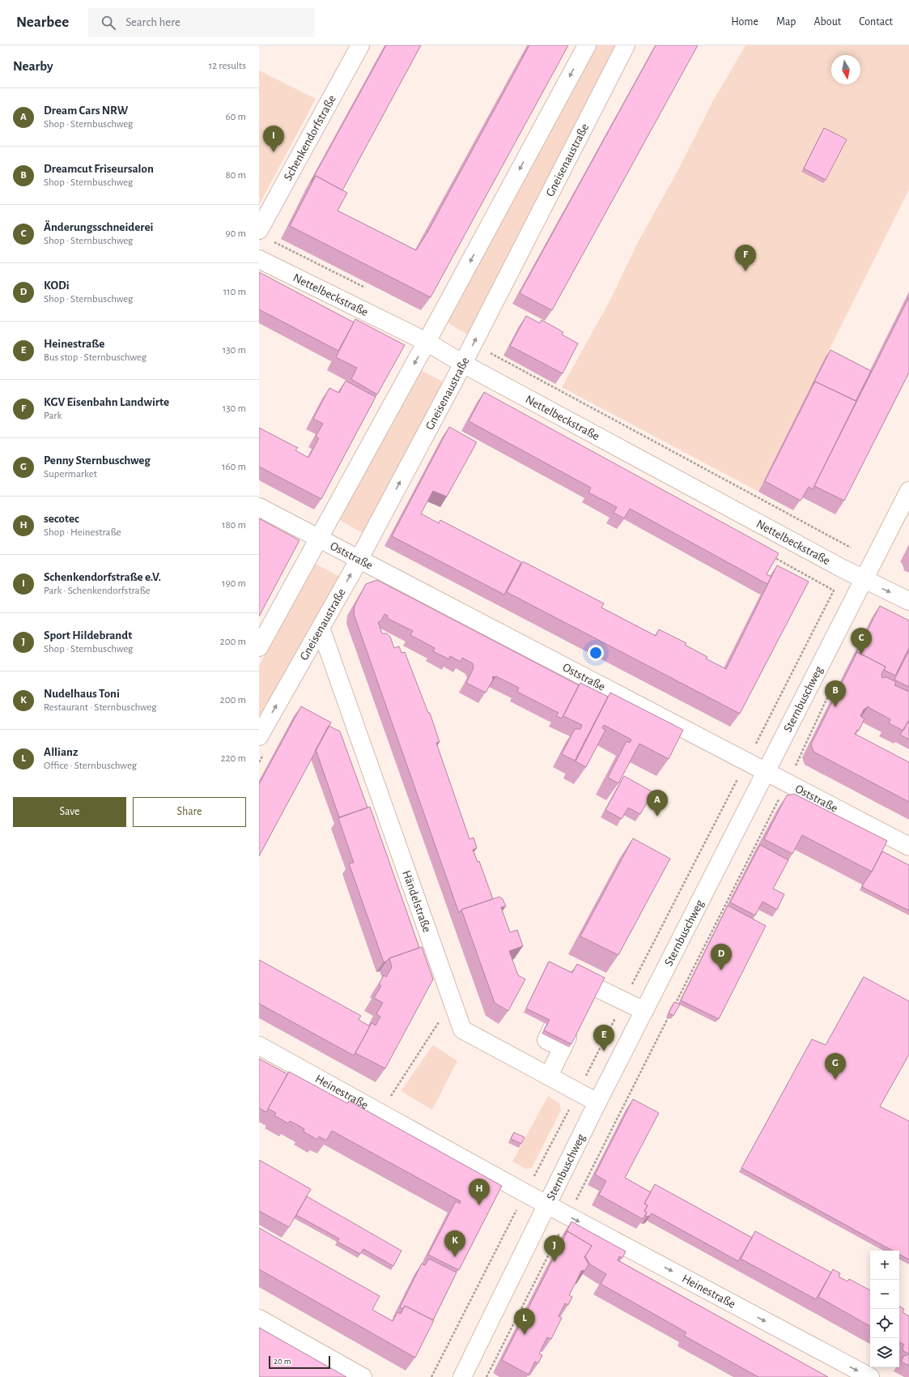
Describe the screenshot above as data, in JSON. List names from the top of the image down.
{
  "streets": {
    "street": [
      "Schenkendorfstraße",
      "Gneisenaustraße",
      "Nettelbeckstraße",
      "Oststraße",
      "Sternbuschweg",
      "Händelstraße",
      "Heinestraße"
    ]
  },
  "crossings": [
    ["Gneisenaustraße", "Nettelbeckstraße"],
    ["Gneisenaustraße", "Oststraße"],
    ["Gneisenaustraße", "Händelstraße"],
    ["Nettelbeckstraße", "Sternbuschweg"],
    ["Oststraße", "Sternbuschweg"],
    ["Sternbuschweg", "Händelstraße"],
    ["Sternbuschweg", "Heinestraße"]
  ],
  "one_way": ["Heinestraße"],
  "scale_bar": "20 m",
  "north": "bottom",
  "page": {
    "header": "Nearbee",
    "search": "Search here",
    "nav": [
      "Home",
      "Map",
      "About",
      "Contact"
    ],
    "heading": ["Nearby", "12 results"],
    "list": [
      {
        "mark": "A",
        "name": "Dream Cars NRW",
        "note": "Shop · Sternbuschweg",
        "value": "60 m"
      },
      {
        "mark": "B",
        "name": "Dreamcut Friseursalon",
        "note": "Shop · Sternbuschweg",
        "value": "80 m"
      },
      {
        "mark": "C",
        "name": "Änderungsschneiderei",
        "note": "Shop · Sternbuschweg",
        "value": "90 m"
      },
      {
        "mark": "D",
        "name": "KODi",
        "note": "Shop · Sternbuschweg",
        "value": "110 m"
      },
      {
        "mark": "E",
        "name": "Heinestraße",
        "note": "Bus stop · Sternbuschweg",
        "value": "130 m"
      },
      {
        "mark": "F",
        "name": "KGV Eisenbahn Landwirte",
        "note": "Park",
        "value": "130 m"
      },
      {
        "mark": "G",
        "name": "Penny Sternbuschweg",
        "note": "Supermarket",
        "value": "160 m"
      },
      {
        "mark": "H",
        "name": "secotec",
        "note": "Shop · Heinestraße",
        "value": "180 m"
      },
      {
        "mark": "I",
        "name": "Schenkendorfstraße e.V.",
        "note": "Park · Schenkendorfstraße",
        "value": "190 m"
      },
      {
        "mark": "J",
        "name": "Sport Hildebrandt",
        "note": "Shop · Sternbuschweg",
        "value": "200 m"
      },
      {
        "mark": "K",
        "name": "Nudelhaus Toni",
        "note": "Restaurant · Sternbuschweg",
        "value": "200 m"
      },
      {
        "mark": "L",
        "name": "Allianz",
        "note": "Office · Sternbuschweg",
        "value": "220 m"
      }
    ],
    "pins": [
      "I",
      "F",
      "C",
      "B",
      "A",
      "D",
      "E",
      "G",
      "H",
      "K",
      "J",
      "L"
    ],
    "buttons": ["Save", "Share"],
    "map_buttons": ["+", "−"],
    "scale": "20 m"
  }
}
